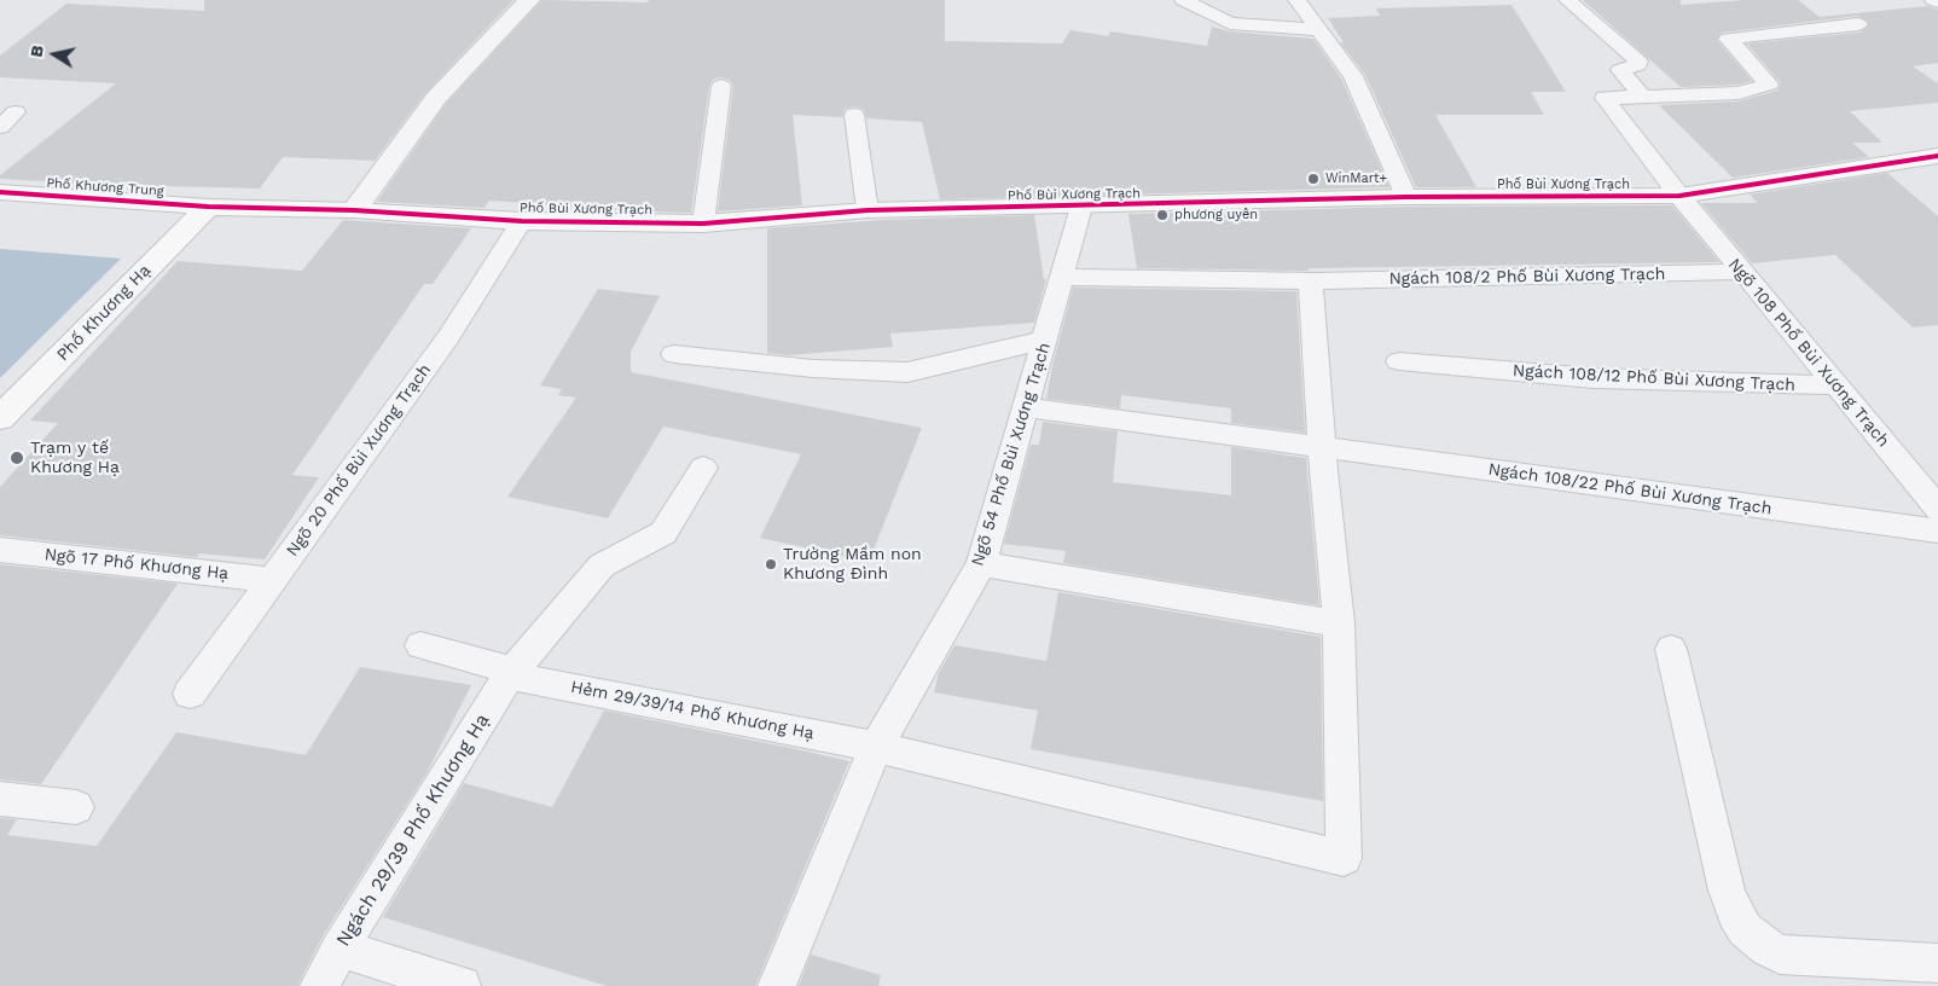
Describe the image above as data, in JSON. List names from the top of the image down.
{
  "streets": {
    "street": ["Phố Bùi Xương Trạch", "Phố Khương Trung", "Phố Khương Hạ"],
    "lane": [
      "Ngách 108/2 Phố Bùi Xương Trạch",
      "Ngõ 108 Phố Bùi Xương Trạch",
      "Ngách 108/12 Phố Bùi Xương Trạch",
      "Ngõ 54 Phố Bùi Xương Trạch",
      "Ngõ 20 Phố Bùi Xương Trạch",
      "Ngách 108/22 Phố Bùi Xương Trạch",
      "Ngõ 17 Phố Khương Hạ",
      "Hẻm 29/39/14 Phố Khương Hạ",
      "Ngách 29/39 Phố Khương Hạ"
    ]
  },
  "crossings": [
    ["Phố Bùi Xương Trạch", "Phố Khương Trung"],
    ["Phố Bùi Xương Trạch", "Phố Khương Hạ"],
    ["Phố Bùi Xương Trạch", "Ngõ 108 Phố Bùi Xương Trạch"],
    ["Phố Bùi Xương Trạch", "Ngõ 54 Phố Bùi Xương Trạch"],
    ["Phố Bùi Xương Trạch", "Ngõ 20 Phố Bùi Xương Trạch"],
    ["Phố Khương Trung", "Phố Khương Hạ"],
    ["Ngách 108/2 Phố Bùi Xương Trạch", "Ngõ 108 Phố Bùi Xương Trạch"],
    ["Ngách 108/2 Phố Bùi Xương Trạch", "Ngõ 54 Phố Bùi Xương Trạch"],
    ["Ngõ 108 Phố Bùi Xương Trạch", "Ngách 108/12 Phố Bùi Xương Trạch"],
    ["Ngõ 54 Phố Bùi Xương Trạch", "Ngách 108/22 Phố Bùi Xương Trạch"],
    ["Ngõ 54 Phố Bùi Xương Trạch", "Hẻm 29/39/14 Phố Khương Hạ"],
    ["Ngõ 20 Phố Bùi Xương Trạch", "Ngõ 17 Phố Khương Hạ"],
    ["Hẻm 29/39/14 Phố Khương Hạ", "Ngách 29/39 Phố Khương Hạ"]
  ],
  "places": [
    "WinMart+",
    "phương uyên",
    "Trạm y tế Khương Hạ",
    "Trường Mầm non Khương Đình"
  ],
  "north": "left"
}
